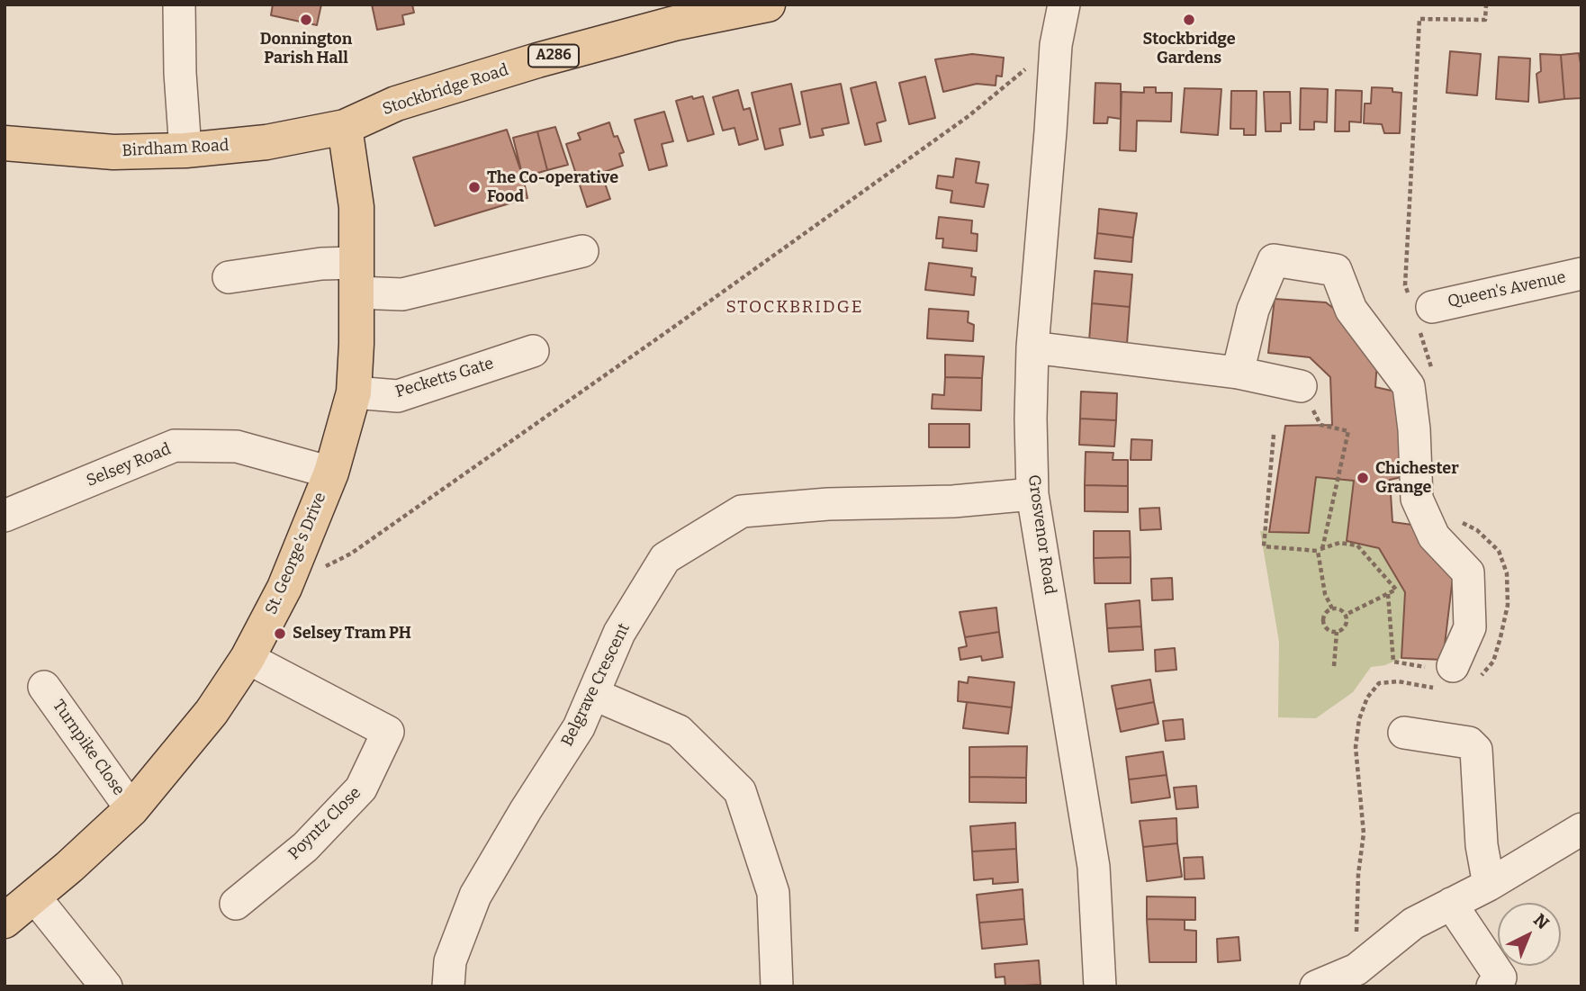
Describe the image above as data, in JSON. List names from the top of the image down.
{
  "streets": {
    "main road": [
      "A286",
      "Stockbridge Road",
      "Birdham Road",
      "St. George's Drive"
    ],
    "street": [
      "Queen's Avenue",
      "Pecketts Gate",
      "Selsey Road",
      "Grosvenor Road",
      "Belgrave Crescent",
      "Turnpike Close",
      "Poyntz Close"
    ]
  },
  "crossings": [
    ["Stockbridge Road", "Birdham Road"],
    ["Stockbridge Road", "St. George's Drive"],
    ["Birdham Road", "St. George's Drive"],
    ["Pecketts Gate", "St. George's Drive"],
    ["Selsey Road", "St. George's Drive"],
    ["Grosvenor Road", "Belgrave Crescent"],
    ["St. George's Drive", "Turnpike Close"],
    ["St. George's Drive", "Poyntz Close"]
  ],
  "districts": ["STOCKBRIDGE"],
  "places": [
    "Donnington Parish Hall",
    "Stockbridge Gardens",
    "The Co-operative Food",
    "Chichester Grange",
    "Selsey Tram PH"
  ],
  "north": "top right"
}
